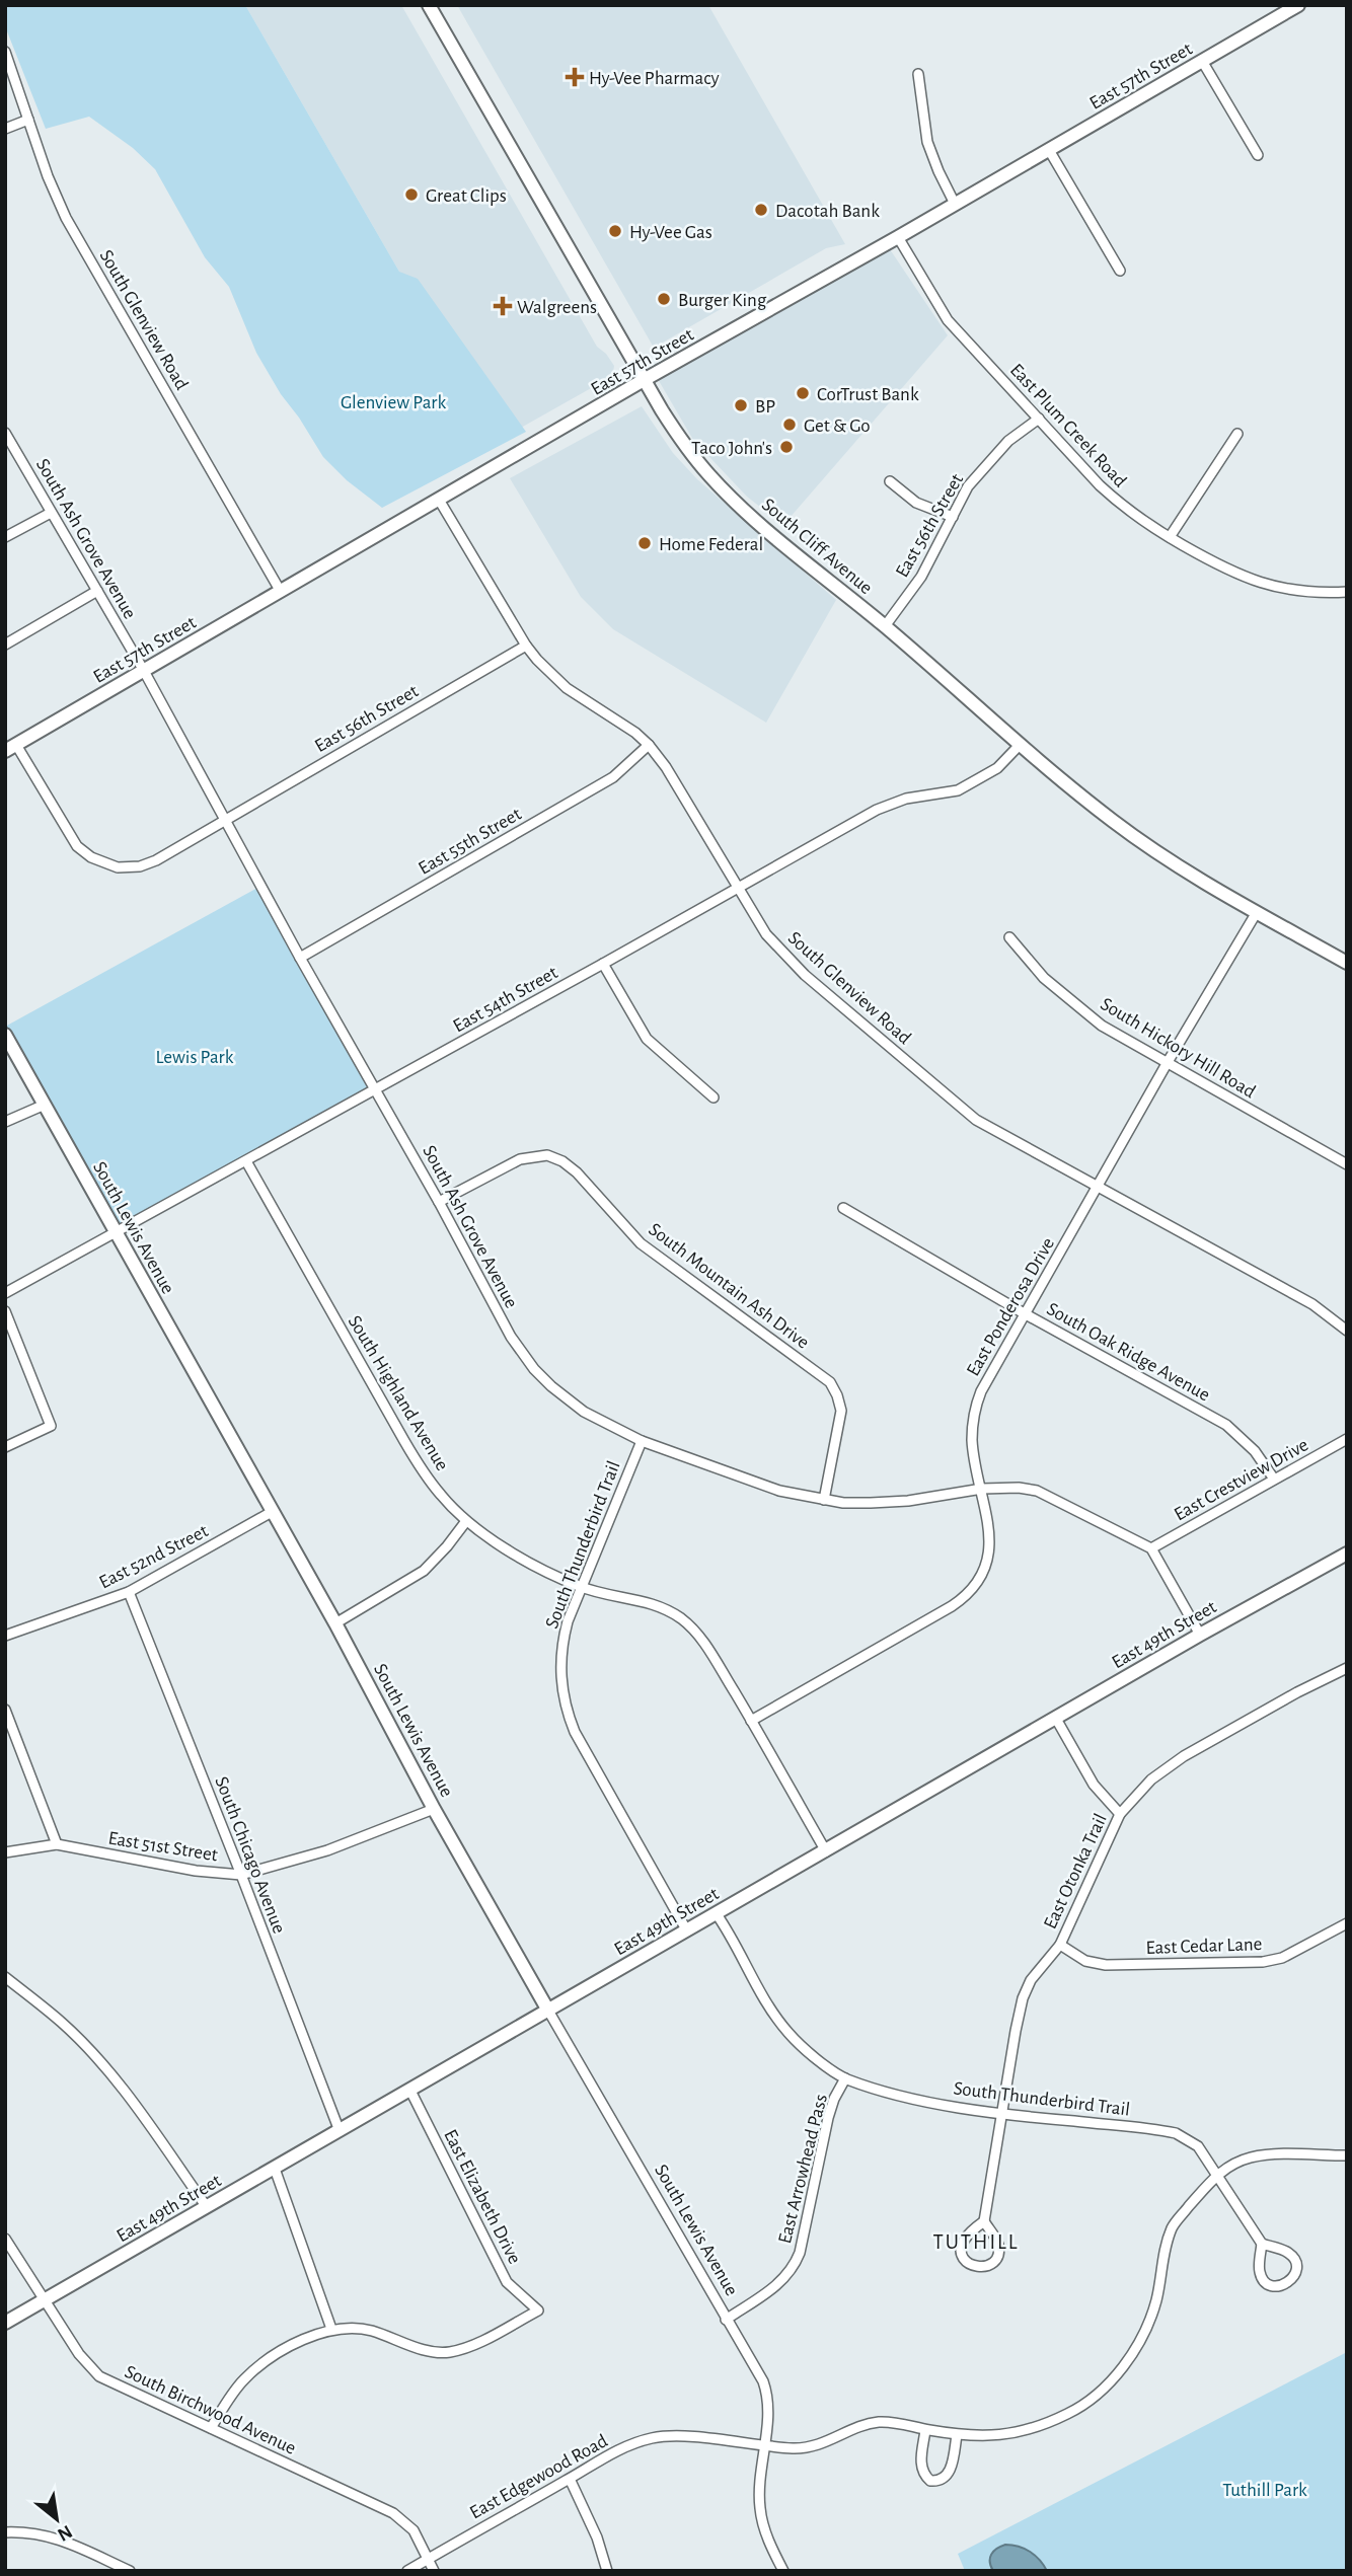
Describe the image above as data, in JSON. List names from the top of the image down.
{
  "streets": {
    "main road": [
      "East 57th Street",
      "South Cliff Avenue",
      "South Lewis Avenue",
      "East 49th Street"
    ],
    "street": [
      "South Glenview Road",
      "East Plum Creek Road",
      "East 56th Street",
      "South Ash Grove Avenue",
      "East 55th Street",
      "East 54th Street",
      "South Hickory Hill Road",
      "South Mountain Ash Drive",
      "East Ponderosa Drive",
      "South Oak Ridge Avenue",
      "South Highland Avenue",
      "East Crestview Drive",
      "South Thunderbird Trail",
      "East 52nd Street",
      "East 51st Street",
      "South Chicago Avenue",
      "East Otonka Trail",
      "East Cedar Lane",
      "East Arrowhead Pass",
      "East Elizabeth Drive",
      "South Birchwood Avenue",
      "East Edgewood Road"
    ]
  },
  "crossings": [
    ["East 57th Street", "South Glenview Road"],
    ["East 57th Street", "East Plum Creek Road"],
    ["East 57th Street", "East 56th Street"],
    ["East 57th Street", "South Ash Grove Avenue"],
    ["East 57th Street", "South Cliff Avenue"],
    ["South Glenview Road", "East 56th Street"],
    ["South Glenview Road", "East 55th Street"],
    ["South Glenview Road", "East 54th Street"],
    ["South Glenview Road", "East Ponderosa Drive"],
    ["East Plum Creek Road", "East 56th Street"],
    ["East 56th Street", "South Ash Grove Avenue"],
    ["East 56th Street", "South Cliff Avenue"],
    ["South Ash Grove Avenue", "East 55th Street"],
    ["South Ash Grove Avenue", "East 54th Street"],
    ["South Ash Grove Avenue", "South Mountain Ash Drive"],
    ["South Ash Grove Avenue", "East Ponderosa Drive"],
    ["South Ash Grove Avenue", "East Crestview Drive"],
    ["South Ash Grove Avenue", "South Thunderbird Trail"],
    ["South Cliff Avenue", "East 54th Street"],
    ["South Cliff Avenue", "East Ponderosa Drive"],
    ["East 54th Street", "South Lewis Avenue"],
    ["East 54th Street", "South Highland Avenue"],
    ["South Hickory Hill Road", "East Ponderosa Drive"],
    ["South Lewis Avenue", "East 52nd Street"],
    ["South Lewis Avenue", "East 49th Street"],
    ["South Lewis Avenue", "East 51st Street"],
    ["South Lewis Avenue", "East Arrowhead Pass"],
    ["South Lewis Avenue", "East Edgewood Road"],
    ["East Ponderosa Drive", "South Oak Ridge Avenue"],
    ["East Ponderosa Drive", "South Highland Avenue"],
    ["South Oak Ridge Avenue", "East Crestview Drive"],
    ["South Highland Avenue", "South Thunderbird Trail"],
    ["South Highland Avenue", "East 49th Street"],
    ["South Thunderbird Trail", "East 49th Street"],
    ["South Thunderbird Trail", "East Otonka Trail"],
    ["South Thunderbird Trail", "East Arrowhead Pass"],
    ["South Thunderbird Trail", "East Edgewood Road"],
    ["East 52nd Street", "South Chicago Avenue"],
    ["East 49th Street", "South Chicago Avenue"],
    ["East 49th Street", "East Elizabeth Drive"],
    ["East 49th Street", "South Birchwood Avenue"],
    ["East 51st Street", "South Chicago Avenue"],
    ["East Otonka Trail", "East Cedar Lane"],
    ["East Elizabeth Drive", "South Birchwood Avenue"],
    ["South Birchwood Avenue", "East Edgewood Road"]
  ],
  "districts": ["TUTHILL"],
  "parks": ["Glenview Park", "Lewis Park", "Tuthill Park"],
  "places": {
    "health": ["Hy-Vee Pharmacy", "Walgreens"],
    "other": [
      "Great Clips",
      "Dacotah Bank",
      "Hy-Vee Gas",
      "Burger King",
      "CorTrust Bank",
      "BP",
      "Get & Go",
      "Taco John's",
      "Home Federal"
    ]
  },
  "north": "bottom right"
}
